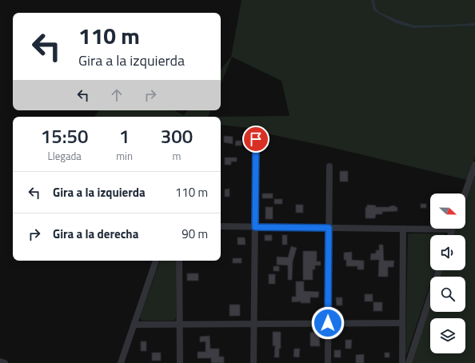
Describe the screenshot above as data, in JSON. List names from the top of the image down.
{
  "north": "right",
  "page": {
    "turn": ["110 m", "Gira a la izquierda"],
    "eta": [
      "15:50",
      "Llegada",
      "1",
      "min",
      "300",
      "m"
    ],
    "list": [
      {
        "name": "Gira a la izquierda",
        "value": "110 m"
      },
      {
        "name": "Gira a la derecha",
        "value": "90 m"
      }
    ]
  }
}
